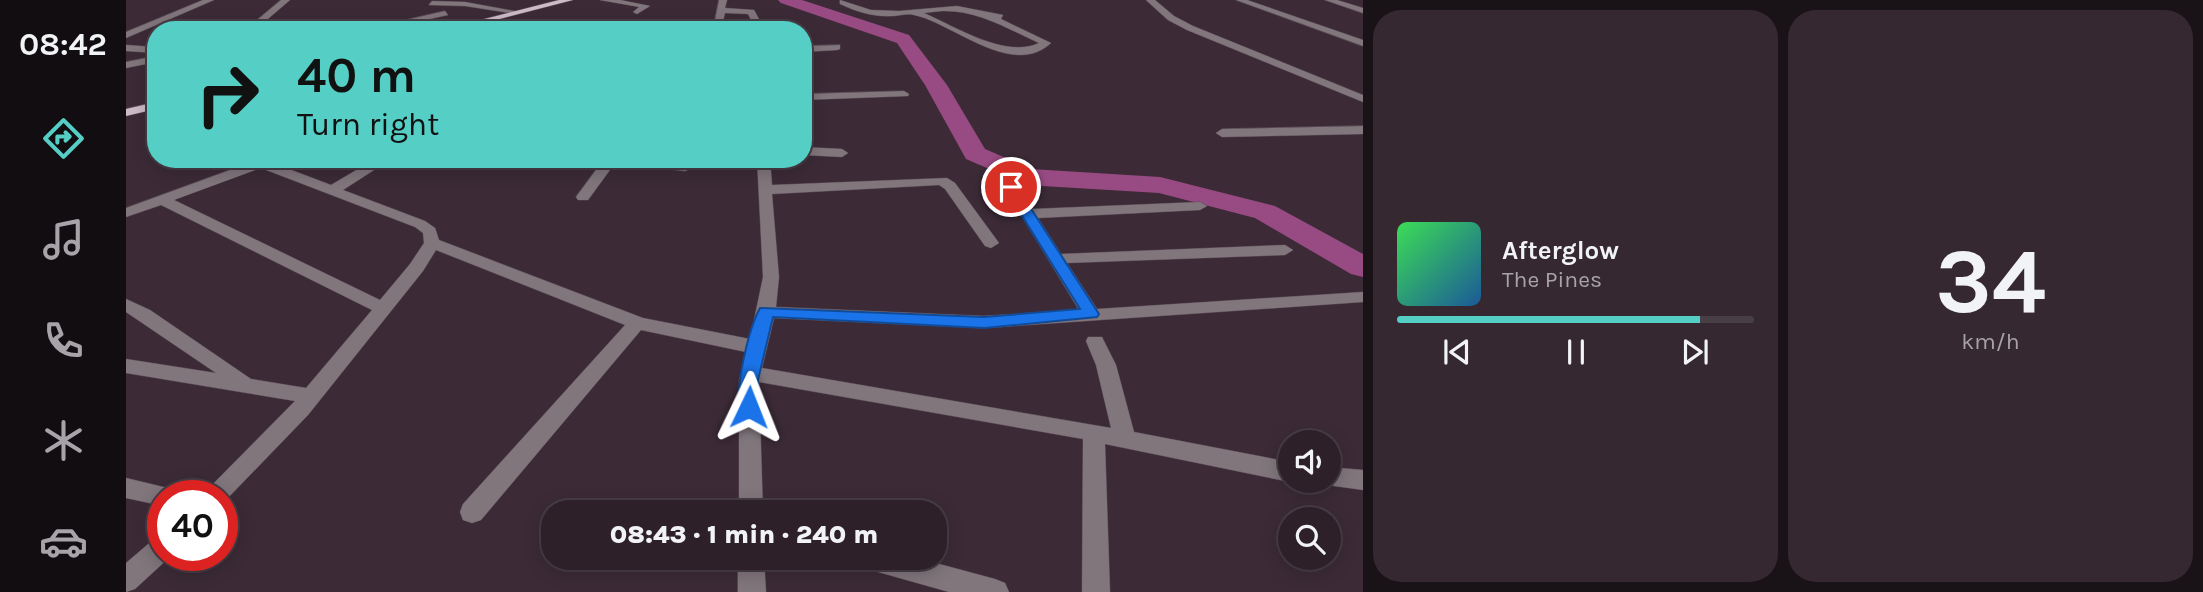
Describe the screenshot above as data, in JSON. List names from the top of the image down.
{
  "page": {
    "tabs": "08:42",
    "tile": ["34", "km/h"],
    "turn": ["40 m", "Turn right"],
    "song": ["Afterglow", "The Pines"],
    "limit": "40",
    "trip": "08:43 · 1 min · 240 m"
  }
}
